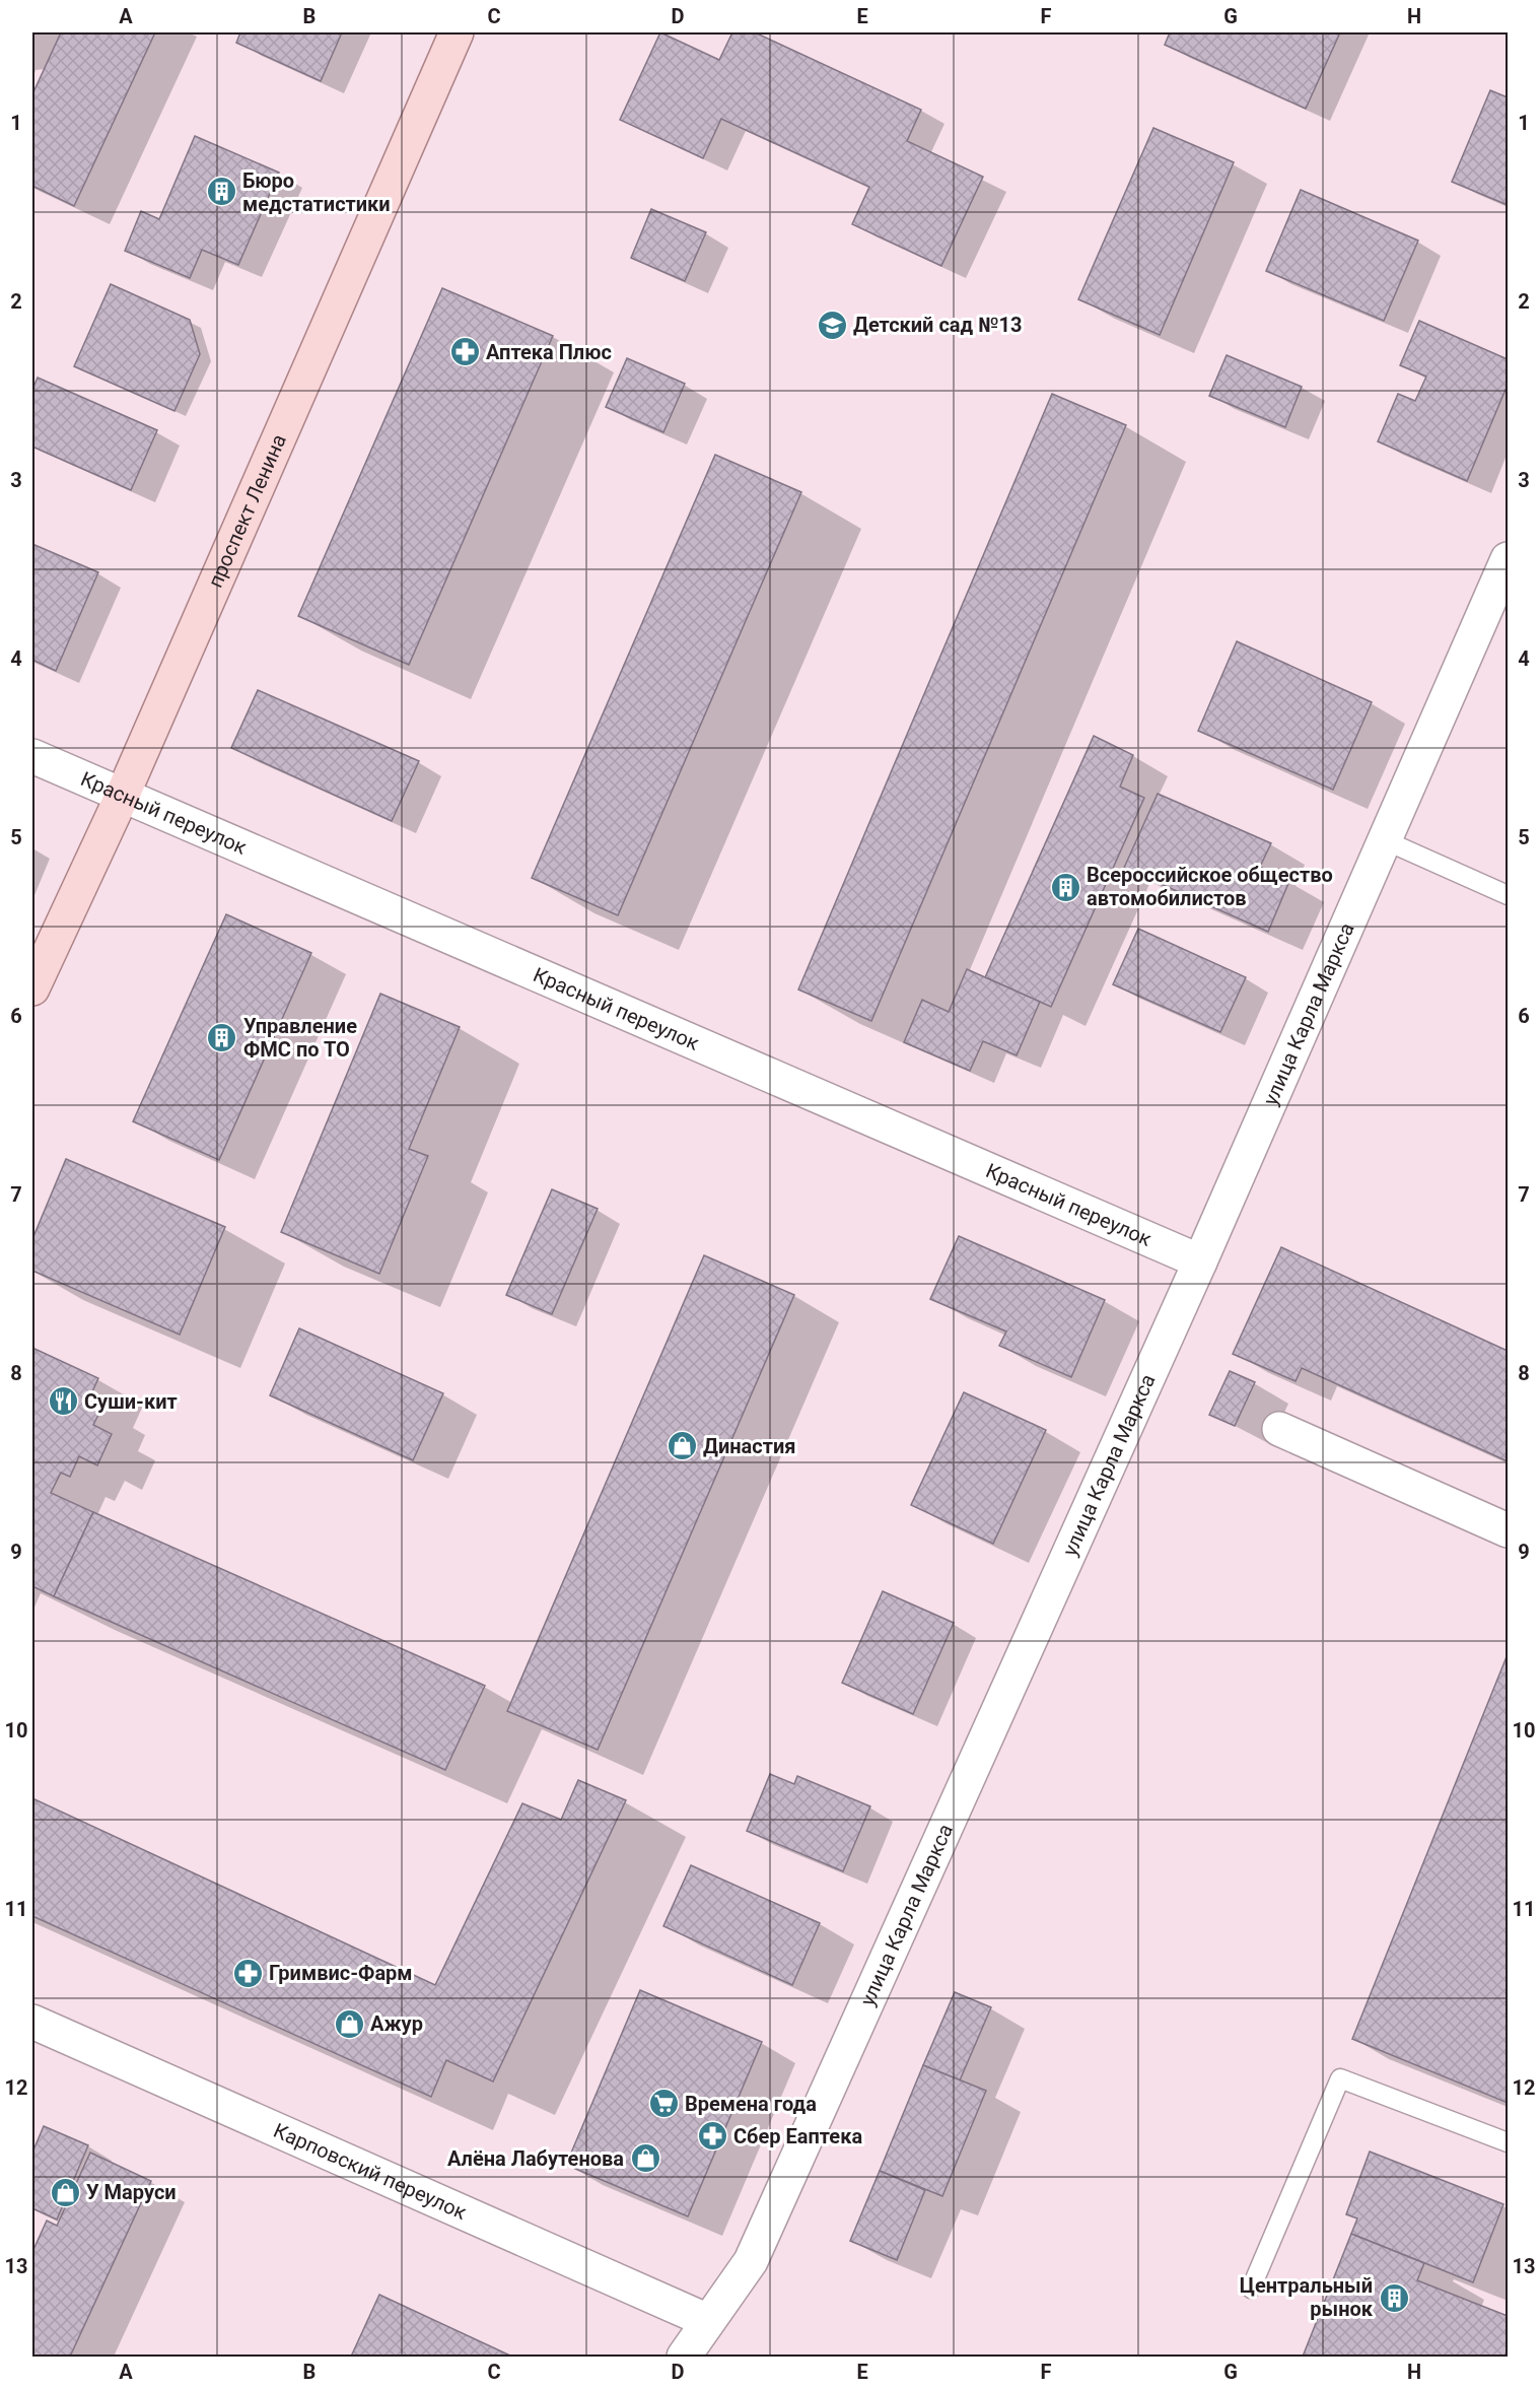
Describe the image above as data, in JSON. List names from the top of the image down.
{
  "streets": {
    "main road": ["проспект Ленина"],
    "street": ["Красный переулок", "улица Карла Маркса", "Карповский переулок"]
  },
  "crossings": [
    ["проспект Ленина", "Красный переулок"],
    ["Красный переулок", "улица Карла Маркса"],
    ["улица Карла Маркса", "Карповский переулок"]
  ],
  "places": {
    "building": [
      "Бюро медстатистики",
      "Всероссийское общество автомобилистов",
      "Управление ФМС по ТО",
      "Центральный рынок"
    ],
    "school or university": ["Детский сад №13"],
    "pharmacy": ["Аптека Плюс", "Гримвис-Фарм", "Сбер Еаптека"],
    "restaurant": ["Суши-кит"],
    "shop": [
      "Династия",
      "Ажур",
      "Алёна Лабутенова",
      "У Маруси"
    ],
    "supermarket": ["Времена года"]
  },
  "grid": {
    "columns": [
      "A",
      "B",
      "C",
      "D",
      "E",
      "F",
      "G",
      "H"
    ],
    "rows": [
      "1",
      "2",
      "3",
      "4",
      "5",
      "6",
      "7",
      "8",
      "9",
      "10",
      "11",
      "12",
      "13"
    ]
  }
}
